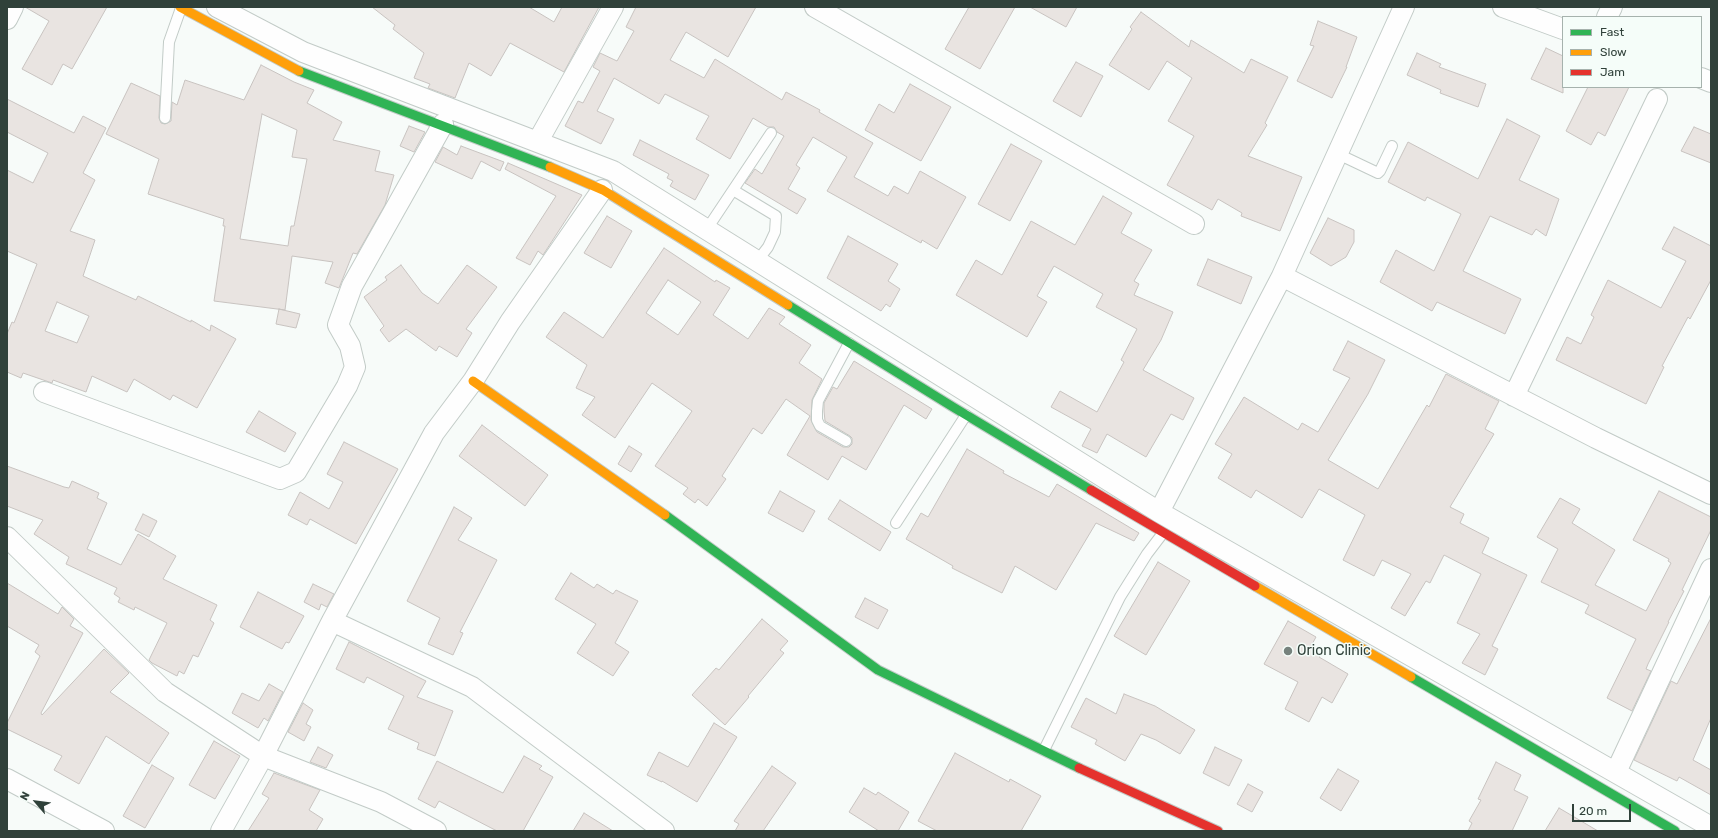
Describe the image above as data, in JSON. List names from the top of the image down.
{
  "places": ["Orion Clinic"],
  "legend": ["Fast", "Slow", "Jam"],
  "scale_bar": "20 m",
  "north": "top left"
}
